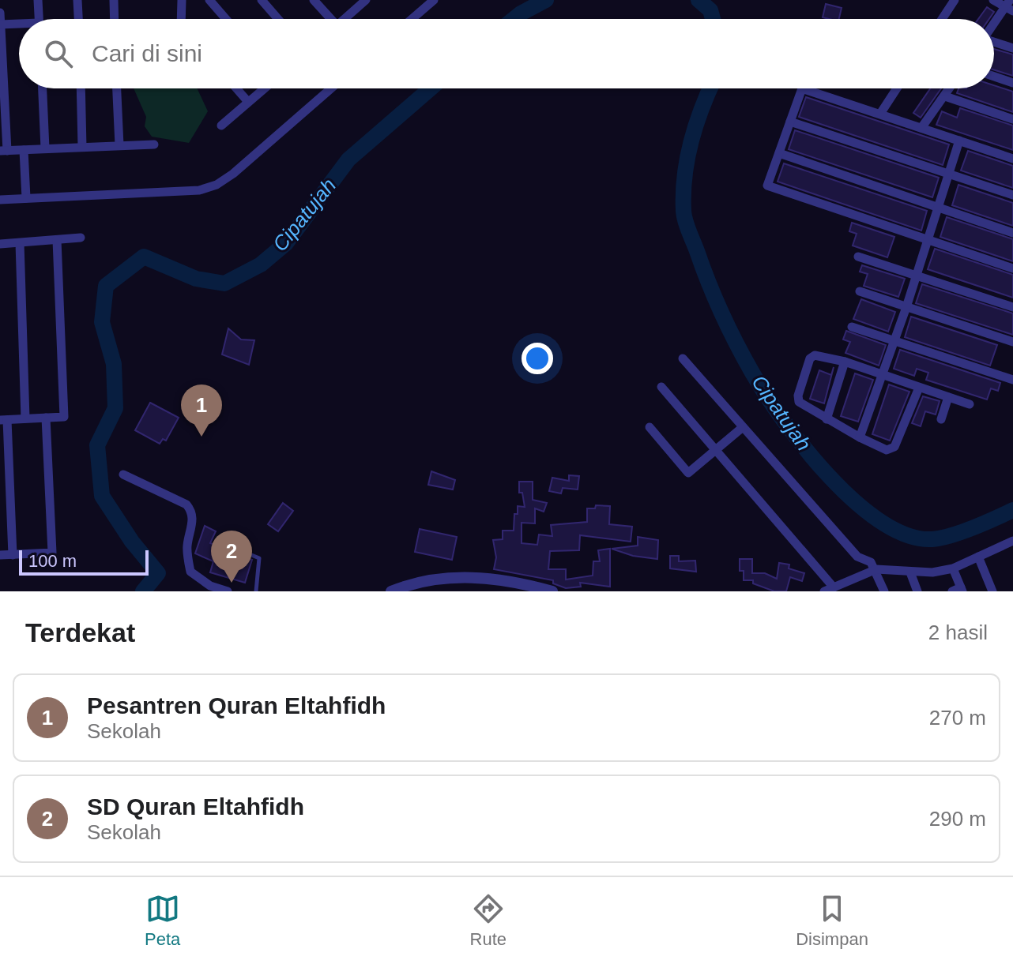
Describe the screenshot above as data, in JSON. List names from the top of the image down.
{
  "water": ["Cipatujah"],
  "scale_bar": "100 m",
  "page": {
    "search": "Cari di sini",
    "pins": ["1", "2"],
    "scale": "100 m",
    "heading": ["Terdekat", "2 hasil"],
    "list": [
      {
        "mark": "1",
        "name": "Pesantren Quran Eltahfidh",
        "note": "Sekolah",
        "value": "270 m"
      },
      {
        "mark": "2",
        "name": "SD Quran Eltahfidh",
        "note": "Sekolah",
        "value": "290 m"
      }
    ],
    "nav": ["Peta", "Rute", "Disimpan"]
  }
}
